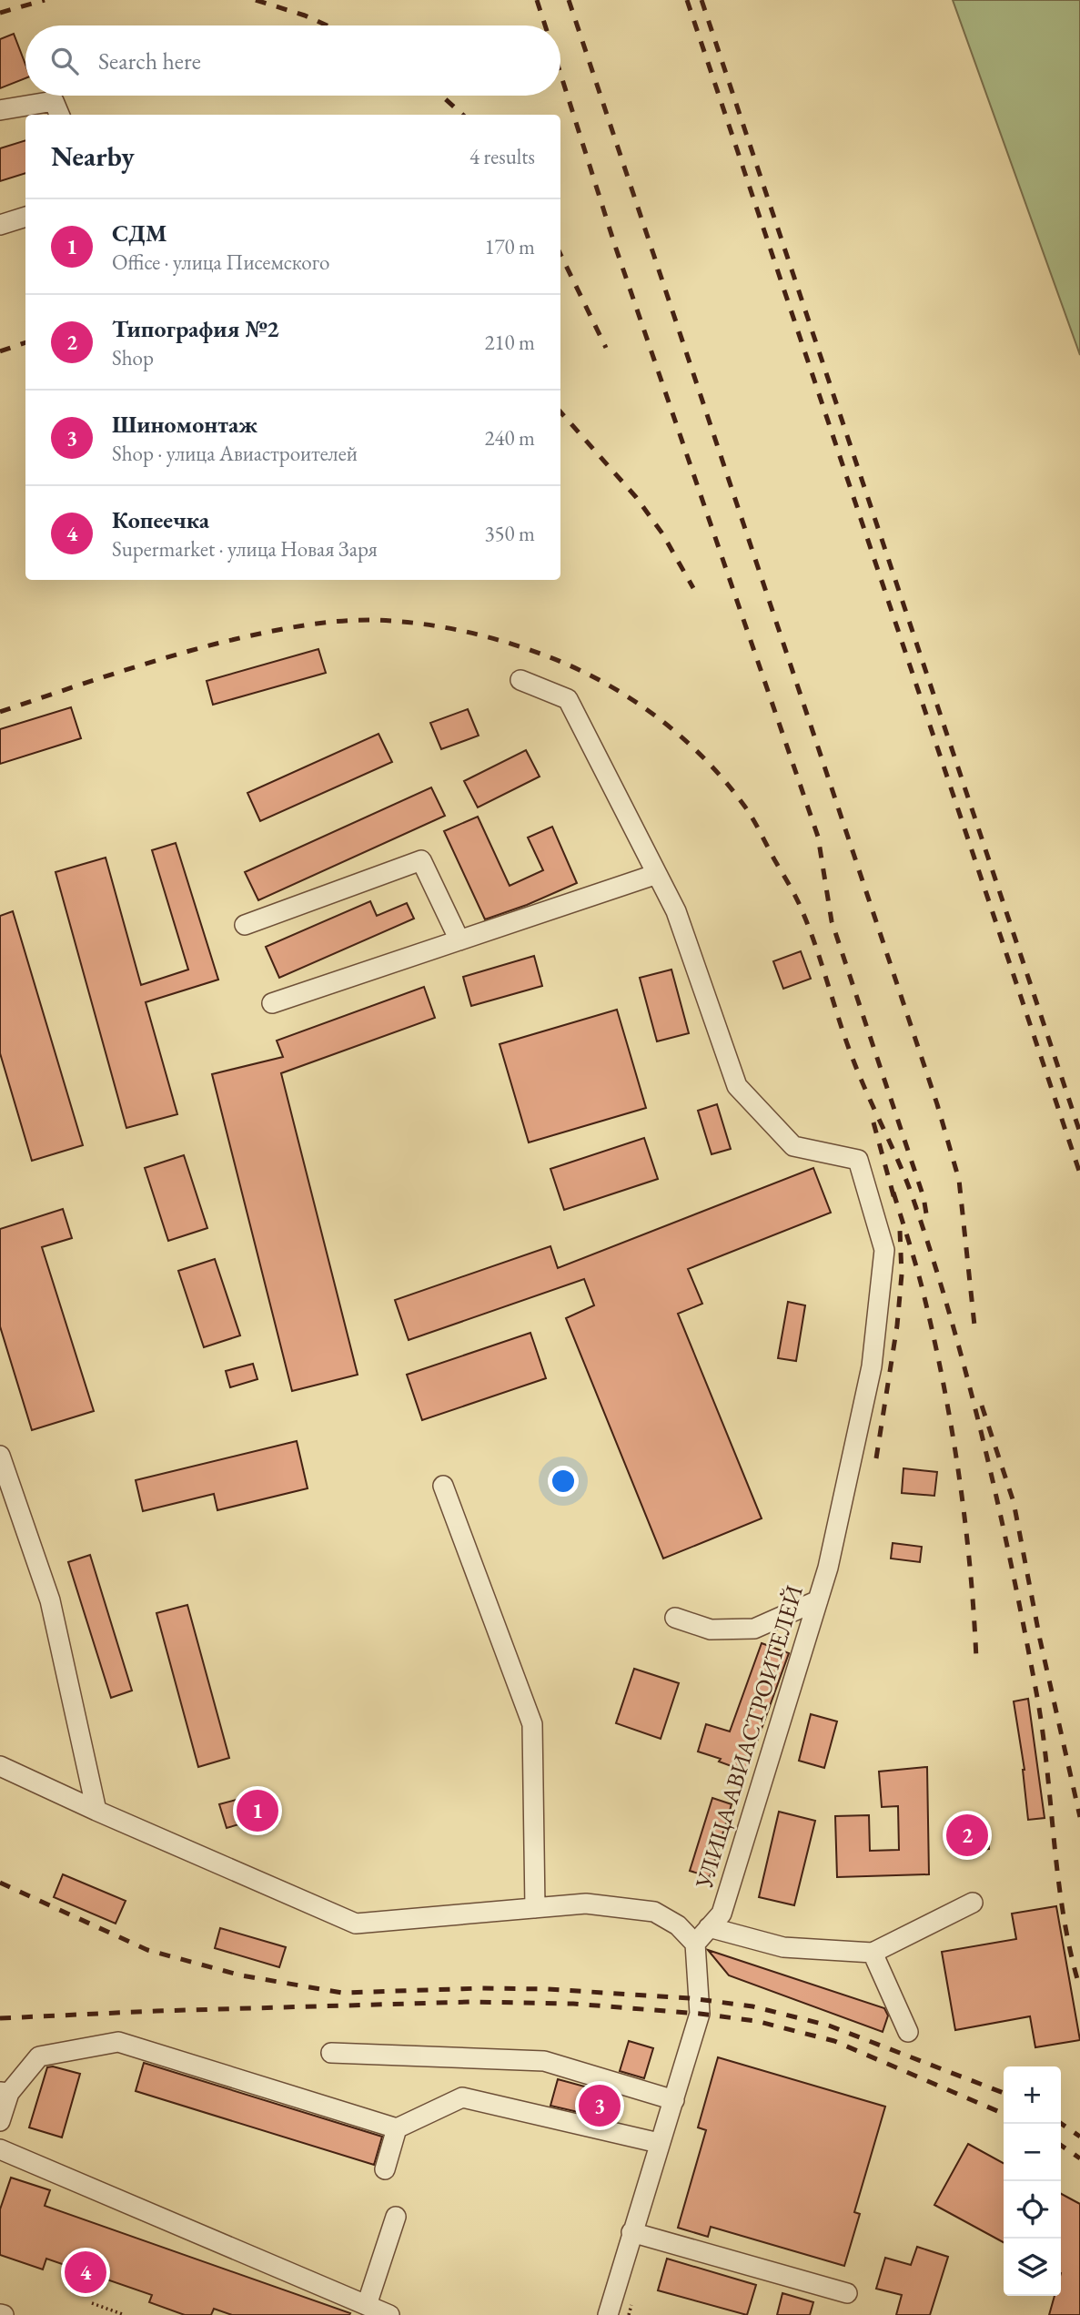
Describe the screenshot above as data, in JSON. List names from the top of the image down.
{
  "streets": {
    "street": ["УЛИЦА АВИАСТРОИТЕЛЕЙ"]
  },
  "page": {
    "search": "Search here",
    "heading": ["Nearby", "4 results"],
    "list": [
      {
        "mark": "1",
        "name": "СДМ",
        "note": "Office · улица Писемского",
        "value": "170 m"
      },
      {
        "mark": "2",
        "name": "Типография №2",
        "note": "Shop",
        "value": "210 m"
      },
      {
        "mark": "3",
        "name": "Шиномонтаж",
        "note": "Shop · улица Авиастроителей",
        "value": "240 m"
      },
      {
        "mark": "4",
        "name": "Копеечка",
        "note": "Supermarket · улица Новая Заря",
        "value": "350 m"
      }
    ],
    "pins": [
      "1",
      "2",
      "3",
      "4"
    ],
    "map_buttons": ["+", "−"]
  }
}
